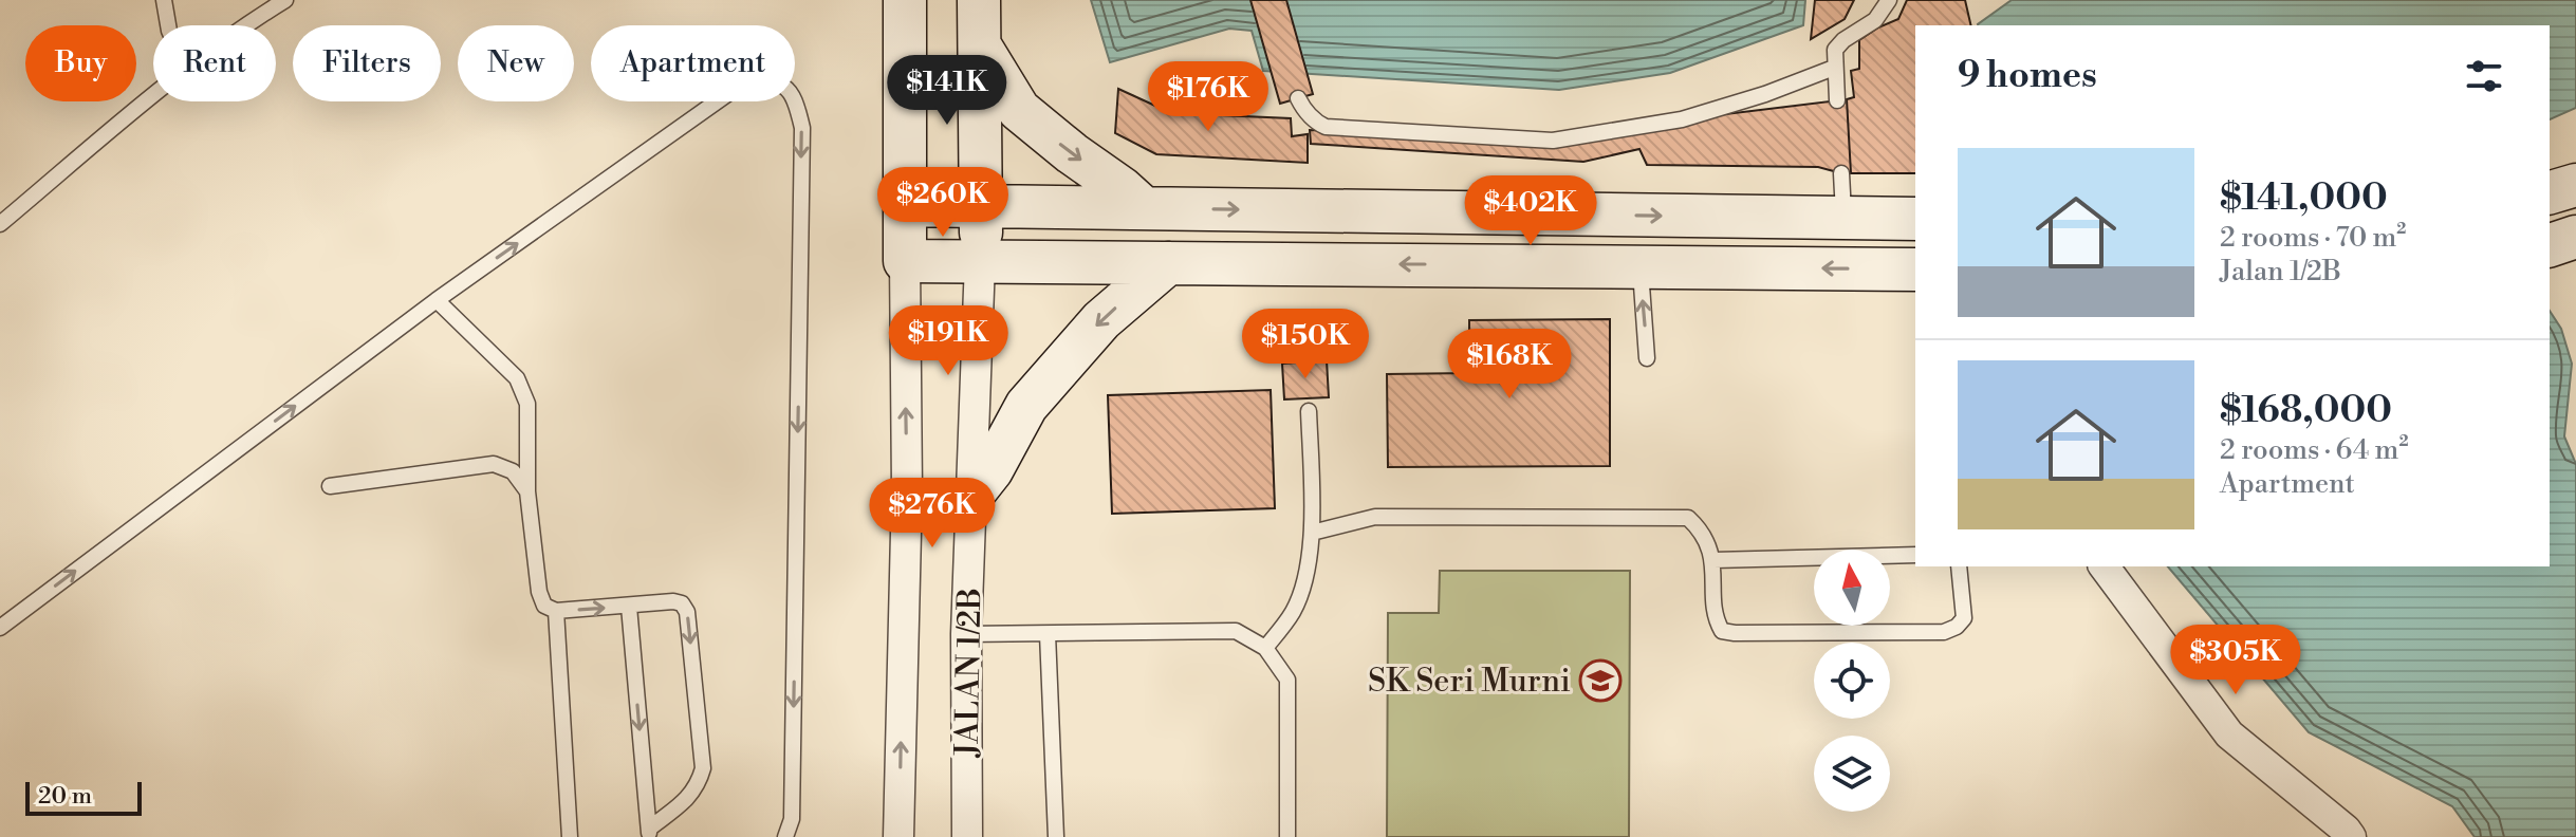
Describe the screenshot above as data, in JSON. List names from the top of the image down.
{
  "streets": {
    "street": ["JALAN 1/2B"]
  },
  "places": {
    "school or university": ["SK Seri Murni"]
  },
  "scale_bar": "20 m",
  "north": "top",
  "page": {
    "chip": [
      "Buy",
      "Rent",
      "Filters",
      "New",
      "Apartment"
    ],
    "heading": "9 homes",
    "price": [
      "$141K",
      "$176K",
      "$260K",
      "$402K",
      "$191K",
      "$150K",
      "$168K",
      "$276K",
      "$305K"
    ],
    "list": [
      {
        "name": "$141,000",
        "note": "2 rooms · 70 m² · Jalan 1/2B"
      },
      {
        "name": "$168,000",
        "note": "2 rooms · 64 m² · Apartment"
      }
    ],
    "scale": "20 m"
  }
}
